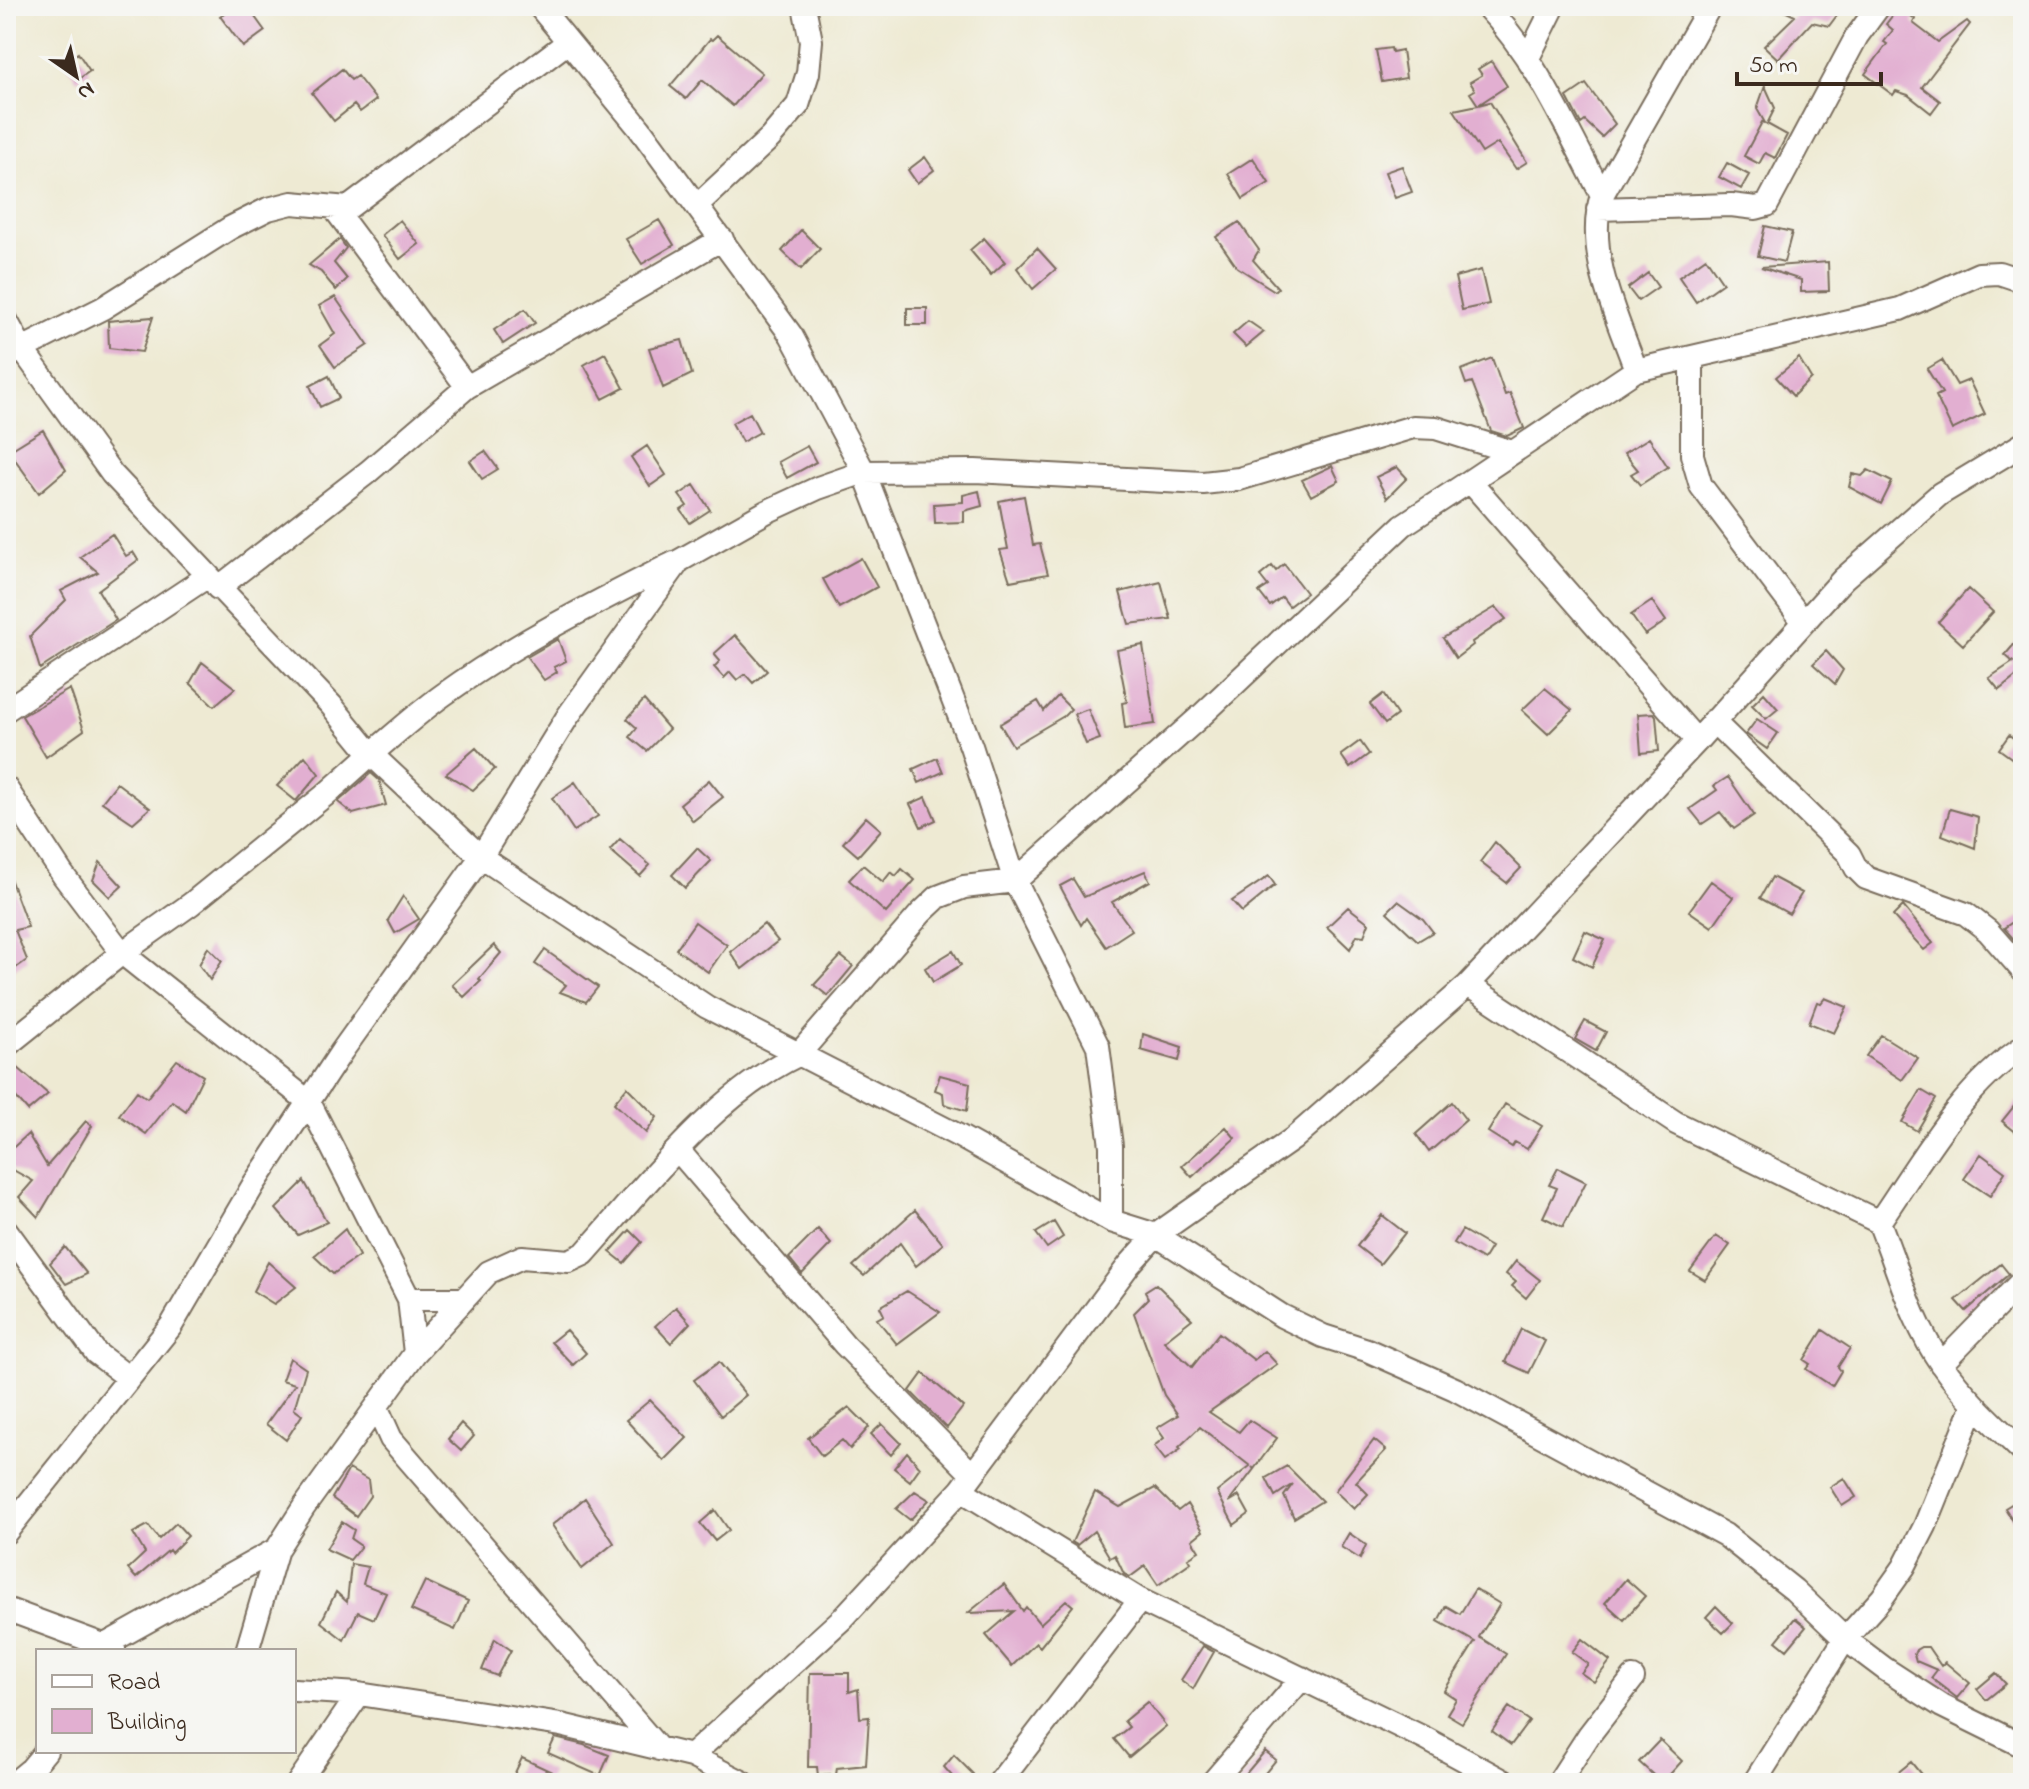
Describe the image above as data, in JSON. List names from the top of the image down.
{
  "legend": ["Road", "Building"],
  "scale_bar": "50 m",
  "north": "bottom right"
}
